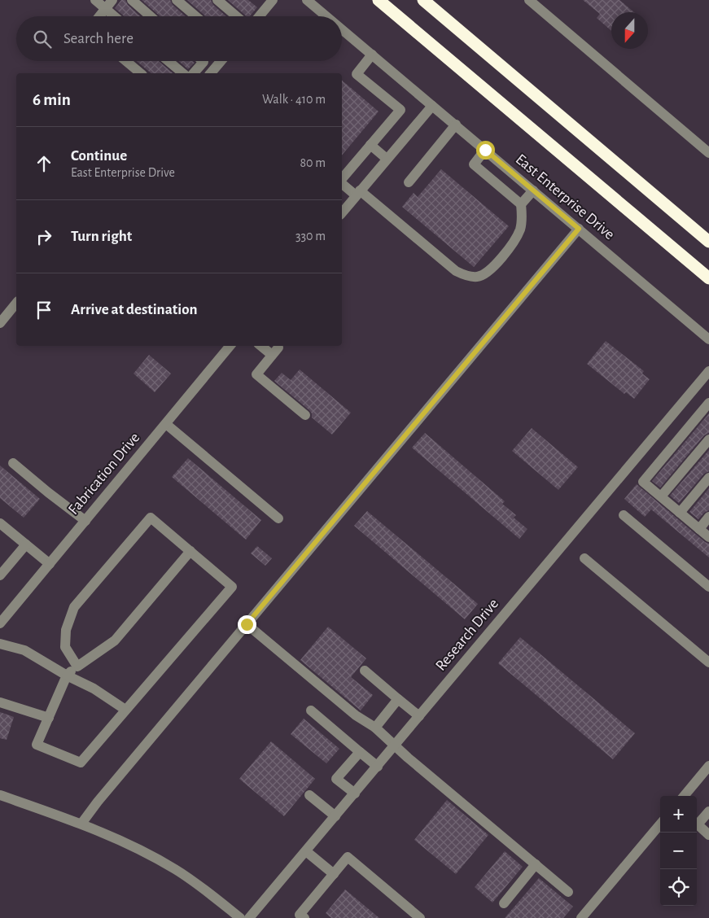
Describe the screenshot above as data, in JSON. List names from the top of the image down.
{
  "streets": {
    "street": ["East Enterprise Drive", "Fabrication Drive", "Research Drive"]
  },
  "north": "bottom",
  "page": {
    "search": "Search here",
    "heading": ["6 min", "Walk · 410 m"],
    "list": [
      ["Continue", "East Enterprise Drive", "80 m"],
      ["Turn right", "330 m"],
      "Arrive at destination"
    ],
    "map_buttons": ["+", "−"]
  }
}
